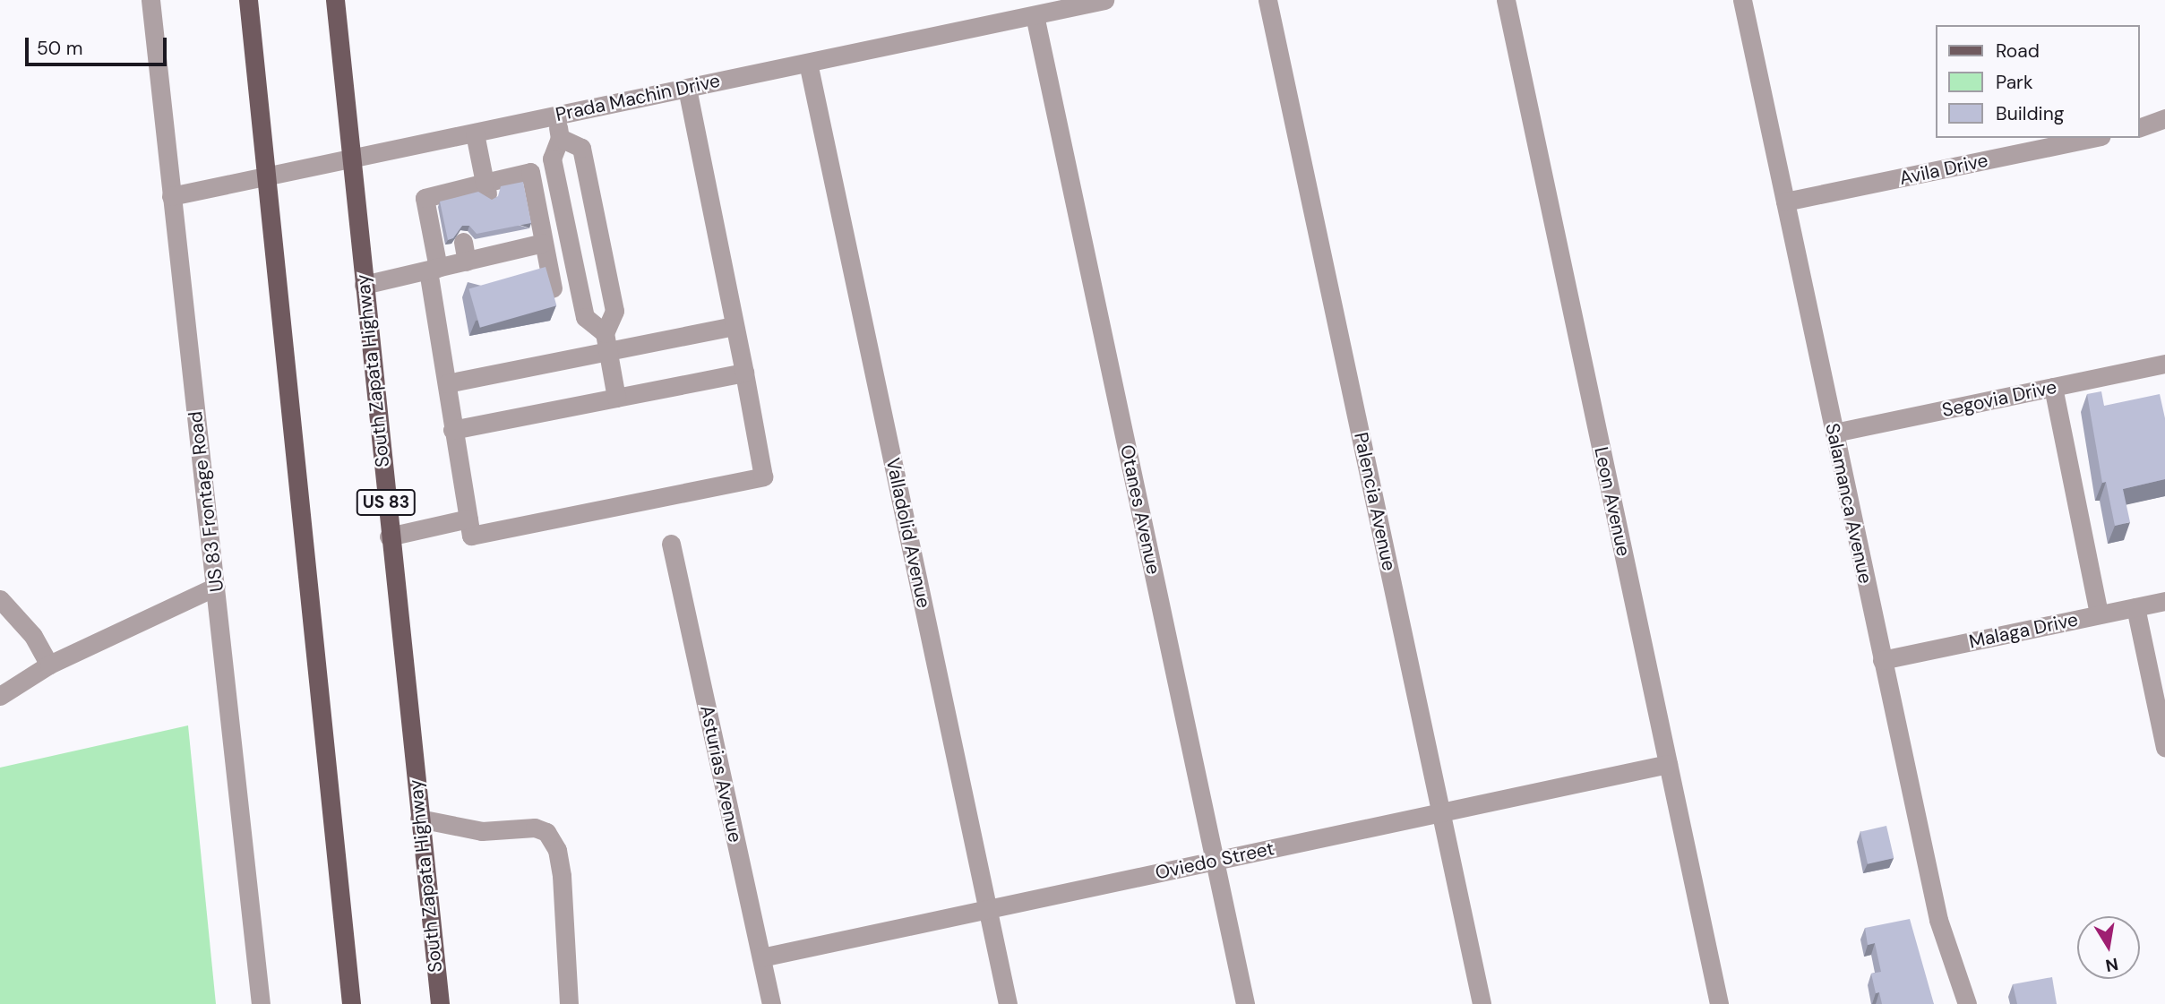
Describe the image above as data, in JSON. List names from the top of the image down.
{
  "streets": {
    "main road": ["South Zapata Highway", "US 83"],
    "street": [
      "Prada Machin Drive",
      "Avila Drive",
      "Segovia Drive",
      "US 83 Frontage Road",
      "Palencia Avenue",
      "Leon Avenue",
      "Salamanca Avenue",
      "Otanes Avenue",
      "Valladolid Avenue",
      "Malaga Drive",
      "Asturias Avenue",
      "Oviedo Street"
    ]
  },
  "crossings": [
    ["Prada Machin Drive", "South Zapata Highway"],
    ["Prada Machin Drive", "US 83 Frontage Road"],
    ["Prada Machin Drive", "Otanes Avenue"],
    ["Prada Machin Drive", "Valladolid Avenue"],
    ["Avila Drive", "Salamanca Avenue"],
    ["Segovia Drive", "Salamanca Avenue"],
    ["Palencia Avenue", "Oviedo Street"],
    ["Leon Avenue", "Oviedo Street"],
    ["Salamanca Avenue", "Malaga Drive"],
    ["Otanes Avenue", "Oviedo Street"],
    ["Valladolid Avenue", "Oviedo Street"],
    ["Asturias Avenue", "Oviedo Street"]
  ],
  "legend": ["Road", "Park", "Building"],
  "scale_bar": "50 m",
  "north": "bottom"
}
